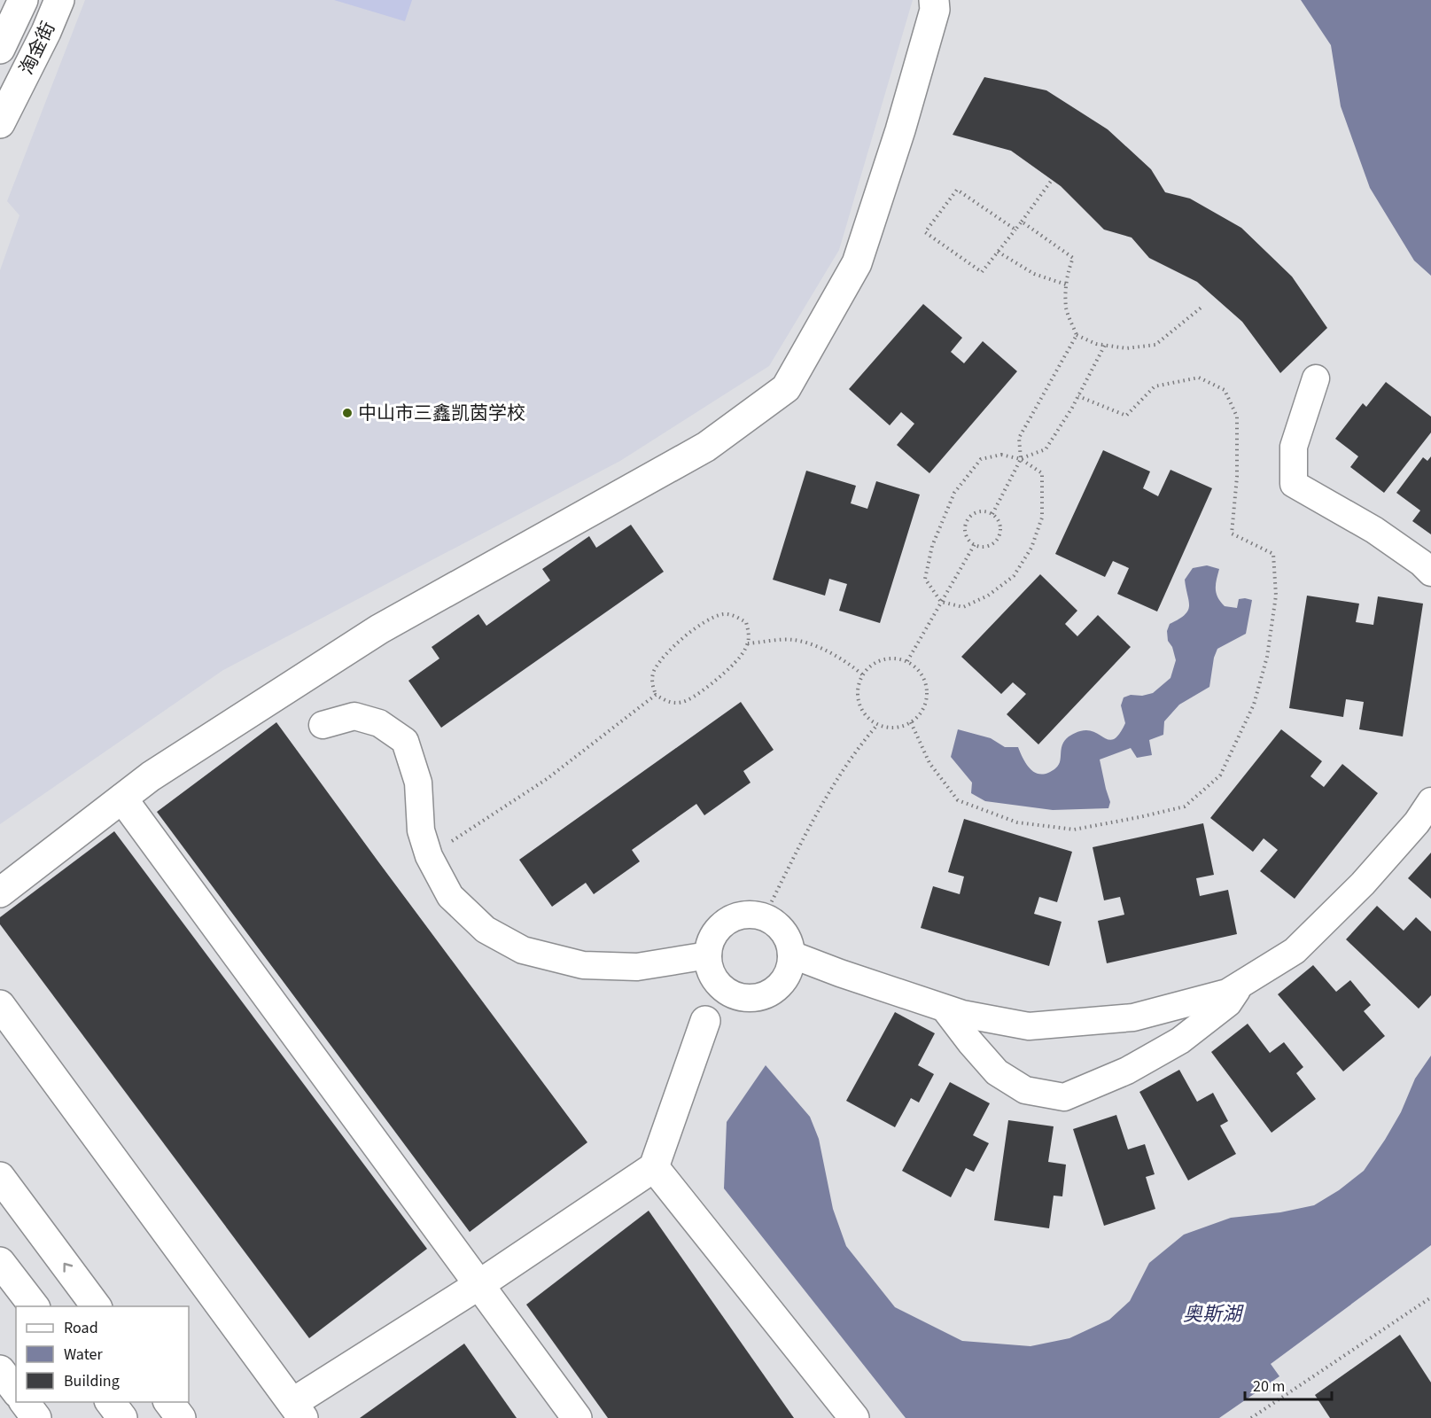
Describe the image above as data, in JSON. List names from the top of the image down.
{
  "streets": {
    "main road": ["淘金街"]
  },
  "water": ["奥斯湖"],
  "places": ["中山市三鑫凯茵学校"],
  "legend": ["Road", "Water", "Building"],
  "scale_bar": "20 m"
}
